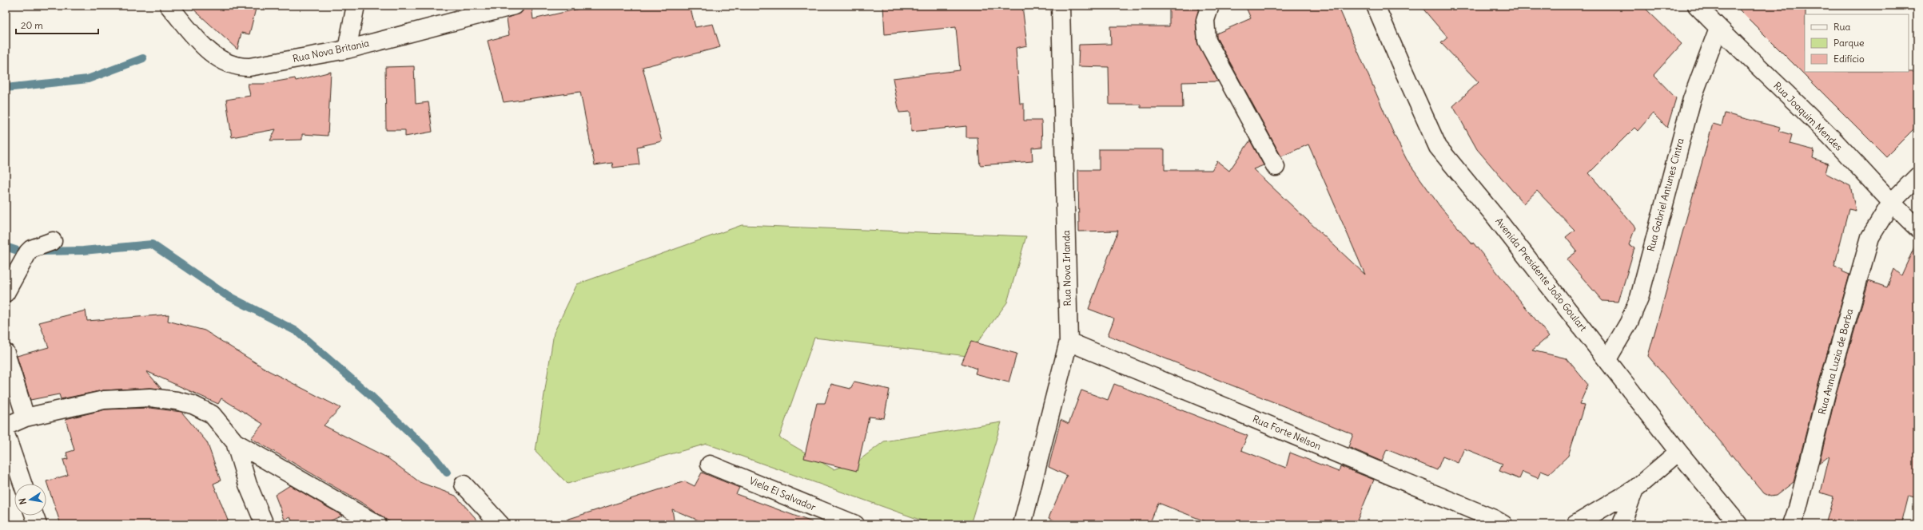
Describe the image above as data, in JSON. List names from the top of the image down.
{
  "streets": {
    "street": [
      "Rua Nova Britania",
      "Rua Joaquim Mendes",
      "Rua Gabriel Antunes Cintra",
      "Rua Nova Irlanda",
      "Avenida Presidente João Goulart",
      "Rua Anna Luzia de Borba",
      "Rua Forte Nelson",
      "Viela El Salvador"
    ]
  },
  "crossings": [
    ["Rua Joaquim Mendes", "Rua Gabriel Antunes Cintra"],
    ["Rua Joaquim Mendes", "Rua Anna Luzia de Borba"],
    ["Rua Gabriel Antunes Cintra", "Avenida Presidente João Goulart"],
    ["Rua Nova Irlanda", "Rua Forte Nelson"]
  ],
  "legend": ["Rua", "Parque", "Edifício"],
  "scale_bar": "20 m",
  "north": "left"
}
